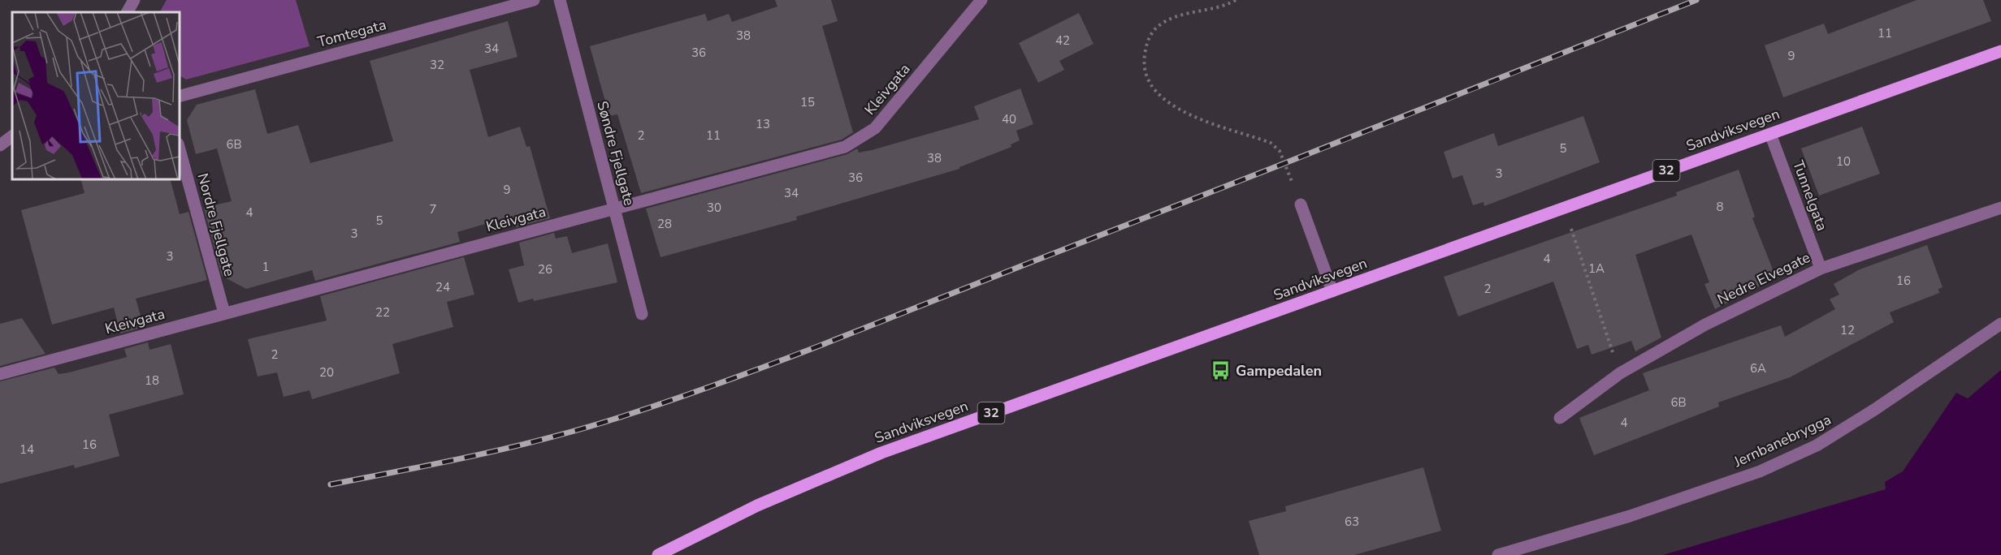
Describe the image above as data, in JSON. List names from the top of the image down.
{
  "streets": {
    "main road": ["Sandviksvegen", "32"],
    "street": [
      "Tomtegata",
      "Kleivgata",
      "Søndre Fjellgate",
      "Tunnelgata",
      "Nordre Fjellgate",
      "Nedre Elvegate",
      "Jernbanebrygga"
    ]
  },
  "crossings": [
    ["Kleivgata", "Søndre Fjellgate"],
    ["Kleivgata", "Nordre Fjellgate"],
    ["Sandviksvegen", "Tunnelgata"],
    ["Tunnelgata", "Nedre Elvegate"]
  ],
  "places": {
    "bus stop": ["Gampedalen"]
  },
  "house_numbers": [
    "11",
    "38",
    "42",
    "34",
    "36",
    "9",
    "32",
    "15",
    "40",
    "13",
    "2",
    "11",
    "6B",
    "5",
    "38",
    "10",
    "3",
    "36",
    "9",
    "34",
    "8",
    "30",
    "7",
    "4",
    "5",
    "28",
    "3",
    "3",
    "4",
    "1",
    "1A",
    "26",
    "16",
    "24",
    "2",
    "22",
    "12",
    "2",
    "6A",
    "20",
    "18",
    "6B",
    "4",
    "16",
    "14",
    "63"
  ]
}
